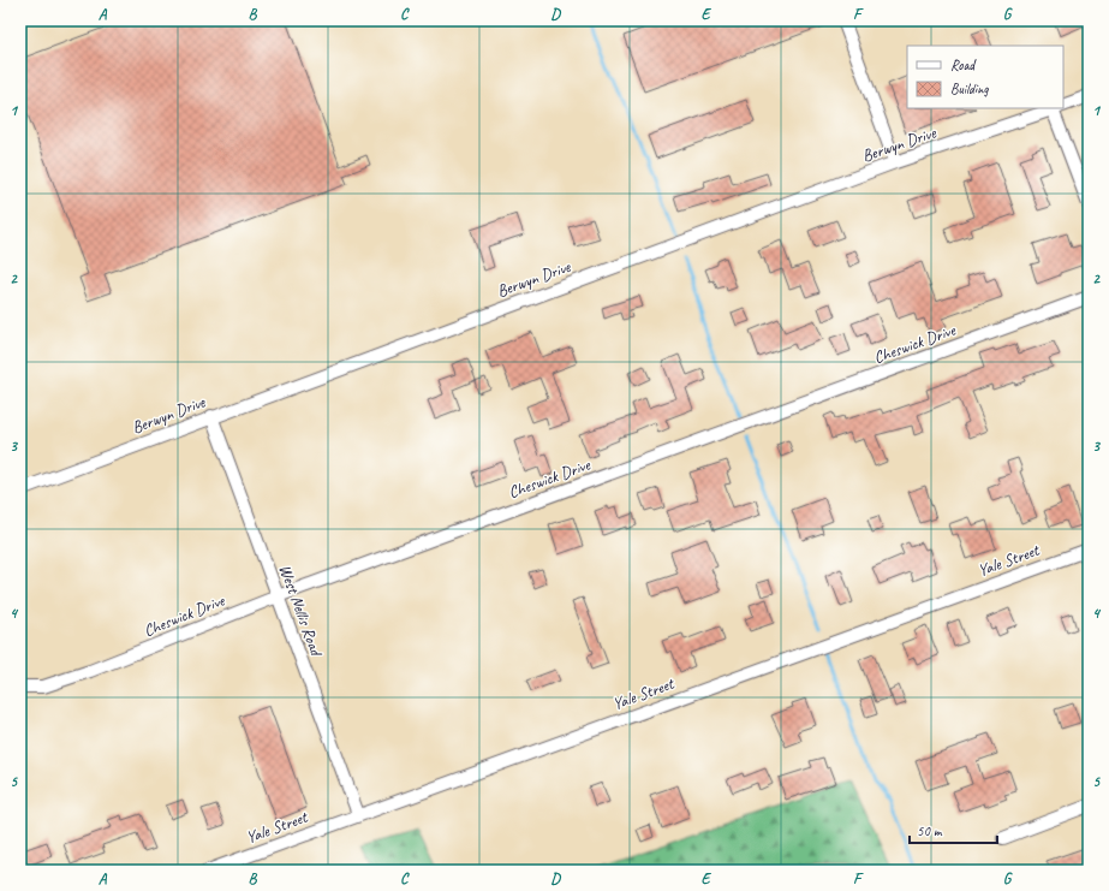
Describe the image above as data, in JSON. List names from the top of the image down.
{
  "streets": {
    "street": [
      "Berwyn Drive",
      "Cheswick Drive",
      "Yale Street",
      "West Nellis Road"
    ]
  },
  "crossings": [
    ["Berwyn Drive", "West Nellis Road"],
    ["Cheswick Drive", "West Nellis Road"],
    ["Yale Street", "West Nellis Road"]
  ],
  "legend": ["Road", "Building"],
  "scale_bar": "50 m",
  "grid": {
    "columns": [
      "A",
      "B",
      "C",
      "D",
      "E",
      "F",
      "G"
    ],
    "rows": [
      "1",
      "2",
      "3",
      "4",
      "5"
    ]
  }
}
